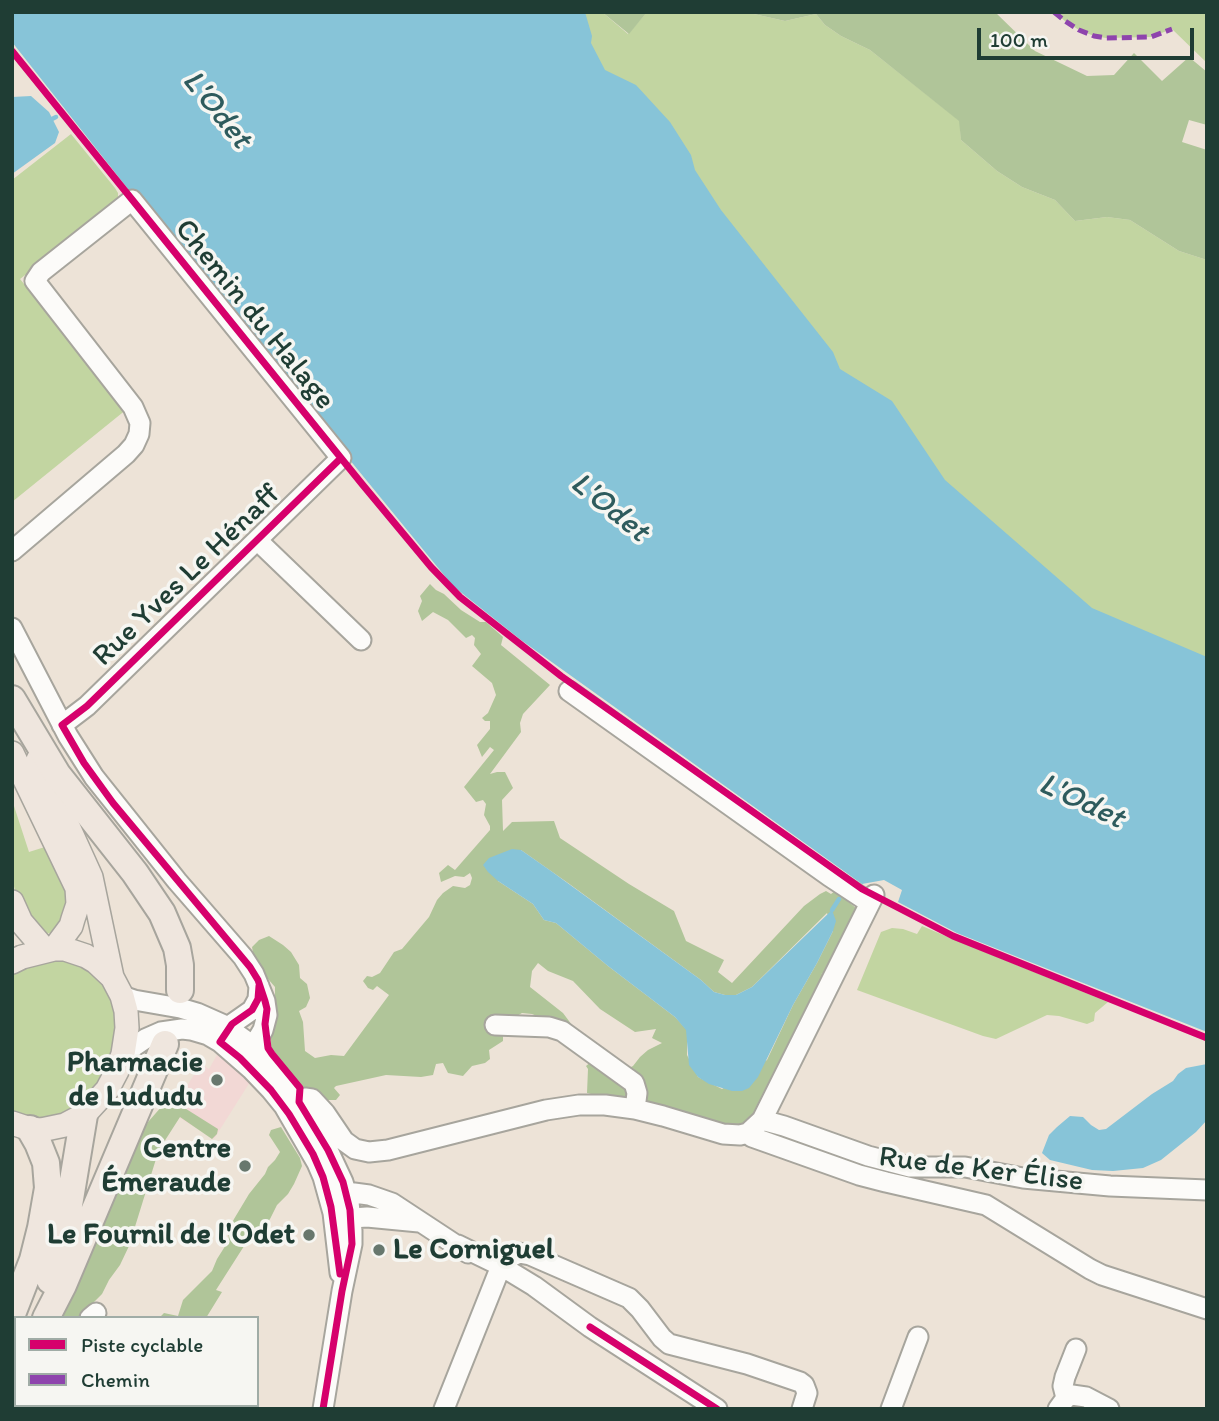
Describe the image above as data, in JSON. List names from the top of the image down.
{
  "streets": {
    "street": ["Chemin du Halage", "Rue Yves Le Hénaff", "Rue de Ker Élise"]
  },
  "crossings": [
    ["Chemin du Halage", "Rue Yves Le Hénaff"]
  ],
  "water": ["L'Odet"],
  "places": [
    "Pharmacie de Lududu",
    "Centre Émeraude",
    "Le Fournil de l'Odet",
    "Le Corniguel"
  ],
  "legend": ["Piste cyclable", "Chemin"],
  "scale_bar": "100 m"
}
